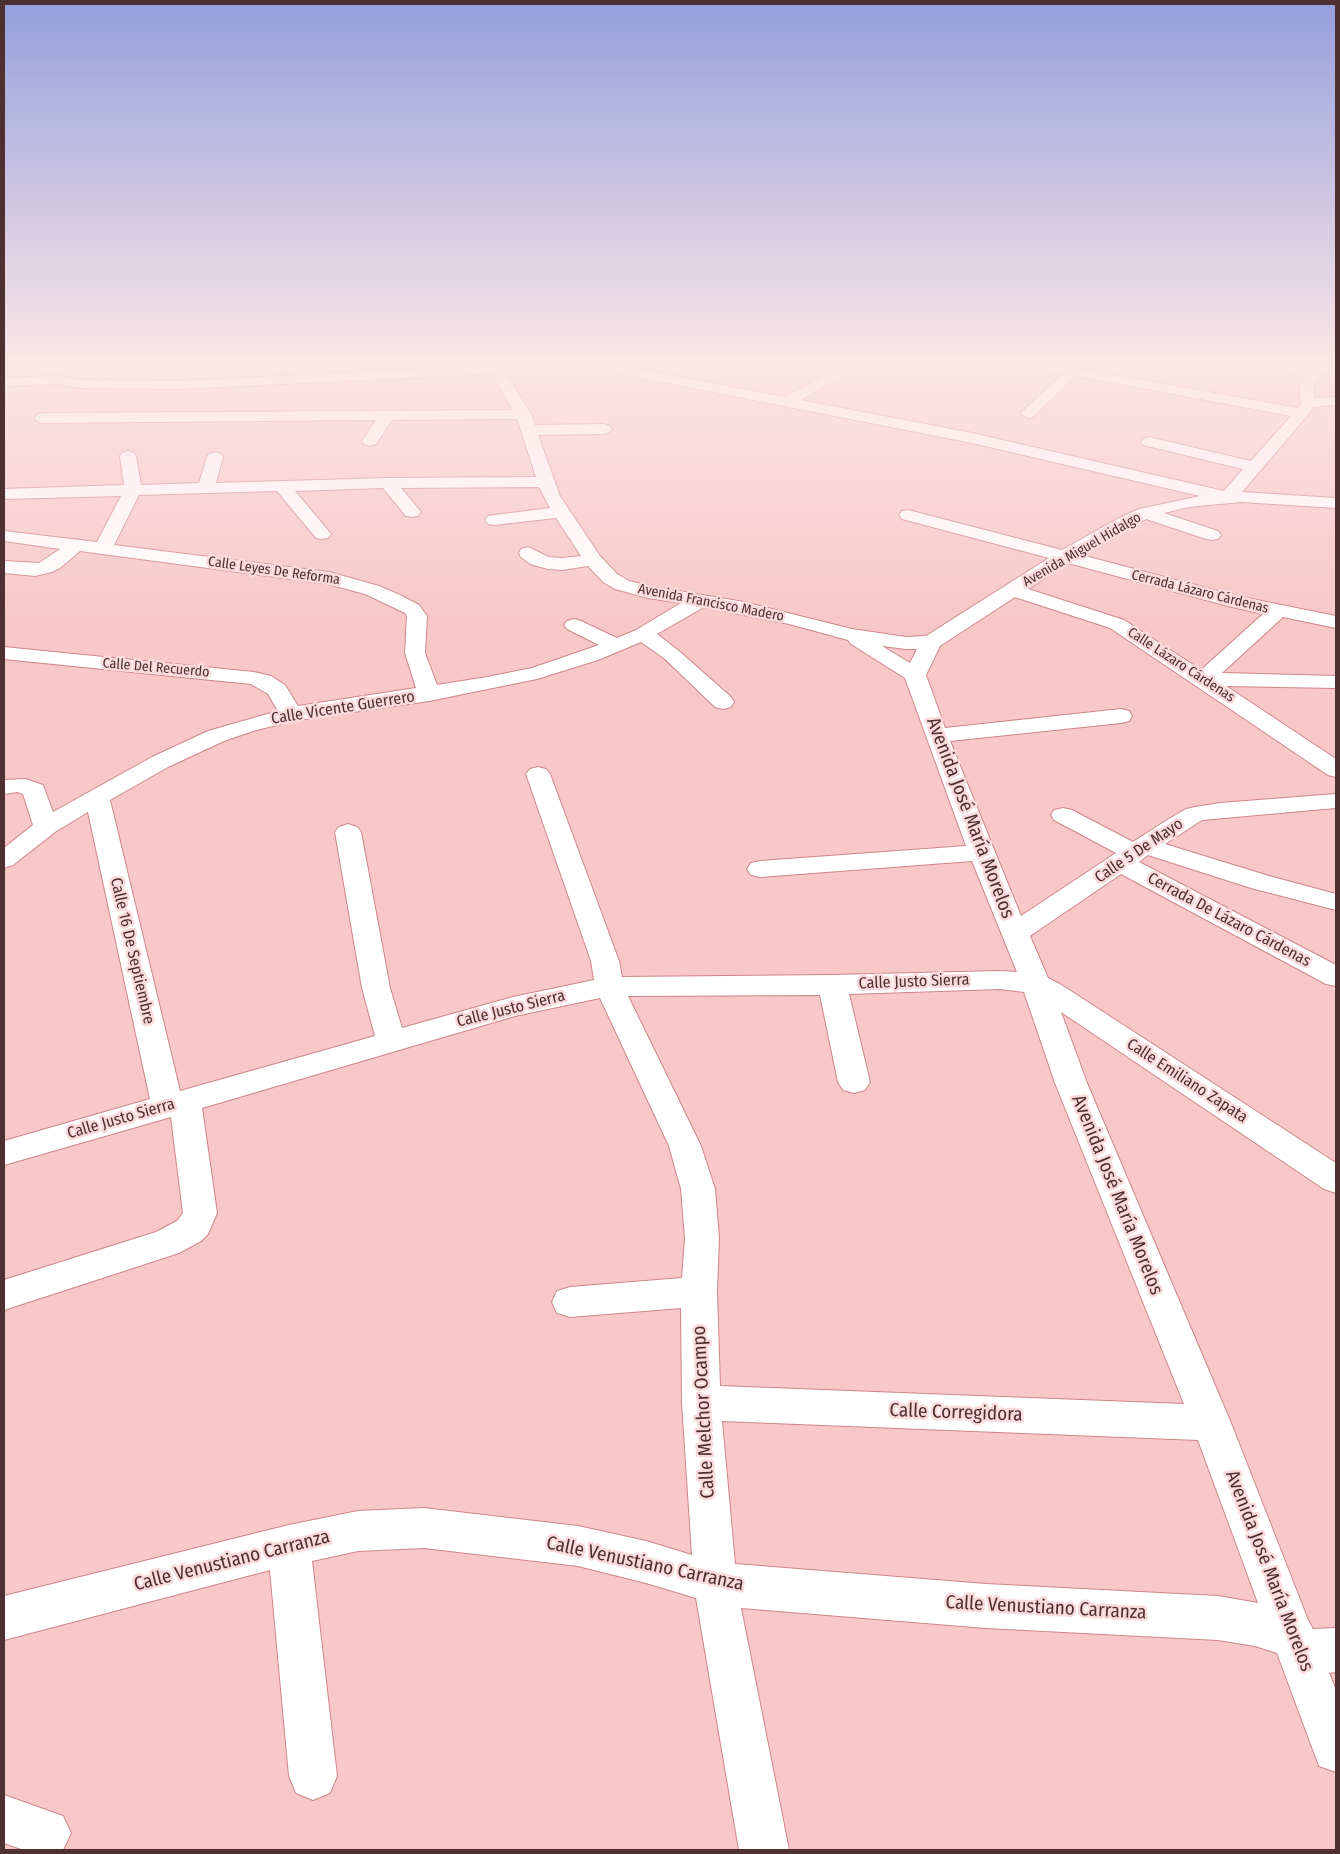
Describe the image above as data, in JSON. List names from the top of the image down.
{
  "streets": {
    "street": [
      "Avenida Miguel Hidalgo",
      "Calle Leyes De Reforma",
      "Cerrada Lázaro Cárdenas",
      "Avenida Francisco Madero",
      "Calle Lázaro Cárdenas",
      "Calle Del Recuerdo",
      "Calle Vicente Guerrero",
      "Avenida José María Morelos",
      "Calle 5 De Mayo",
      "Cerrada De Lázaro Cárdenas",
      "Calle 16 De Septiembre",
      "Calle Justo Sierra",
      "Calle Emiliano Zapata",
      "Calle Melchor Ocampo",
      "Calle Corregidora",
      "Calle Venustiano Carranza"
    ]
  },
  "crossings": [
    ["Avenida Miguel Hidalgo", "Cerrada Lázaro Cárdenas"],
    ["Avenida Miguel Hidalgo", "Avenida Francisco Madero"],
    ["Avenida Miguel Hidalgo", "Calle Lázaro Cárdenas"],
    ["Calle Leyes De Reforma", "Calle Vicente Guerrero"],
    ["Avenida Francisco Madero", "Calle Vicente Guerrero"],
    ["Avenida Francisco Madero", "Avenida José María Morelos"],
    ["Calle Del Recuerdo", "Calle Vicente Guerrero"],
    ["Calle Vicente Guerrero", "Calle 16 De Septiembre"],
    ["Avenida José María Morelos", "Calle 5 De Mayo"],
    ["Avenida José María Morelos", "Calle Justo Sierra"],
    ["Avenida José María Morelos", "Calle Emiliano Zapata"],
    ["Avenida José María Morelos", "Calle Corregidora"],
    ["Avenida José María Morelos", "Calle Venustiano Carranza"],
    ["Calle 5 De Mayo", "Cerrada De Lázaro Cárdenas"],
    ["Calle 16 De Septiembre", "Calle Justo Sierra"],
    ["Calle Justo Sierra", "Calle Emiliano Zapata"],
    ["Calle Justo Sierra", "Calle Melchor Ocampo"],
    ["Calle Melchor Ocampo", "Calle Corregidora"],
    ["Calle Melchor Ocampo", "Calle Venustiano Carranza"]
  ]
}
